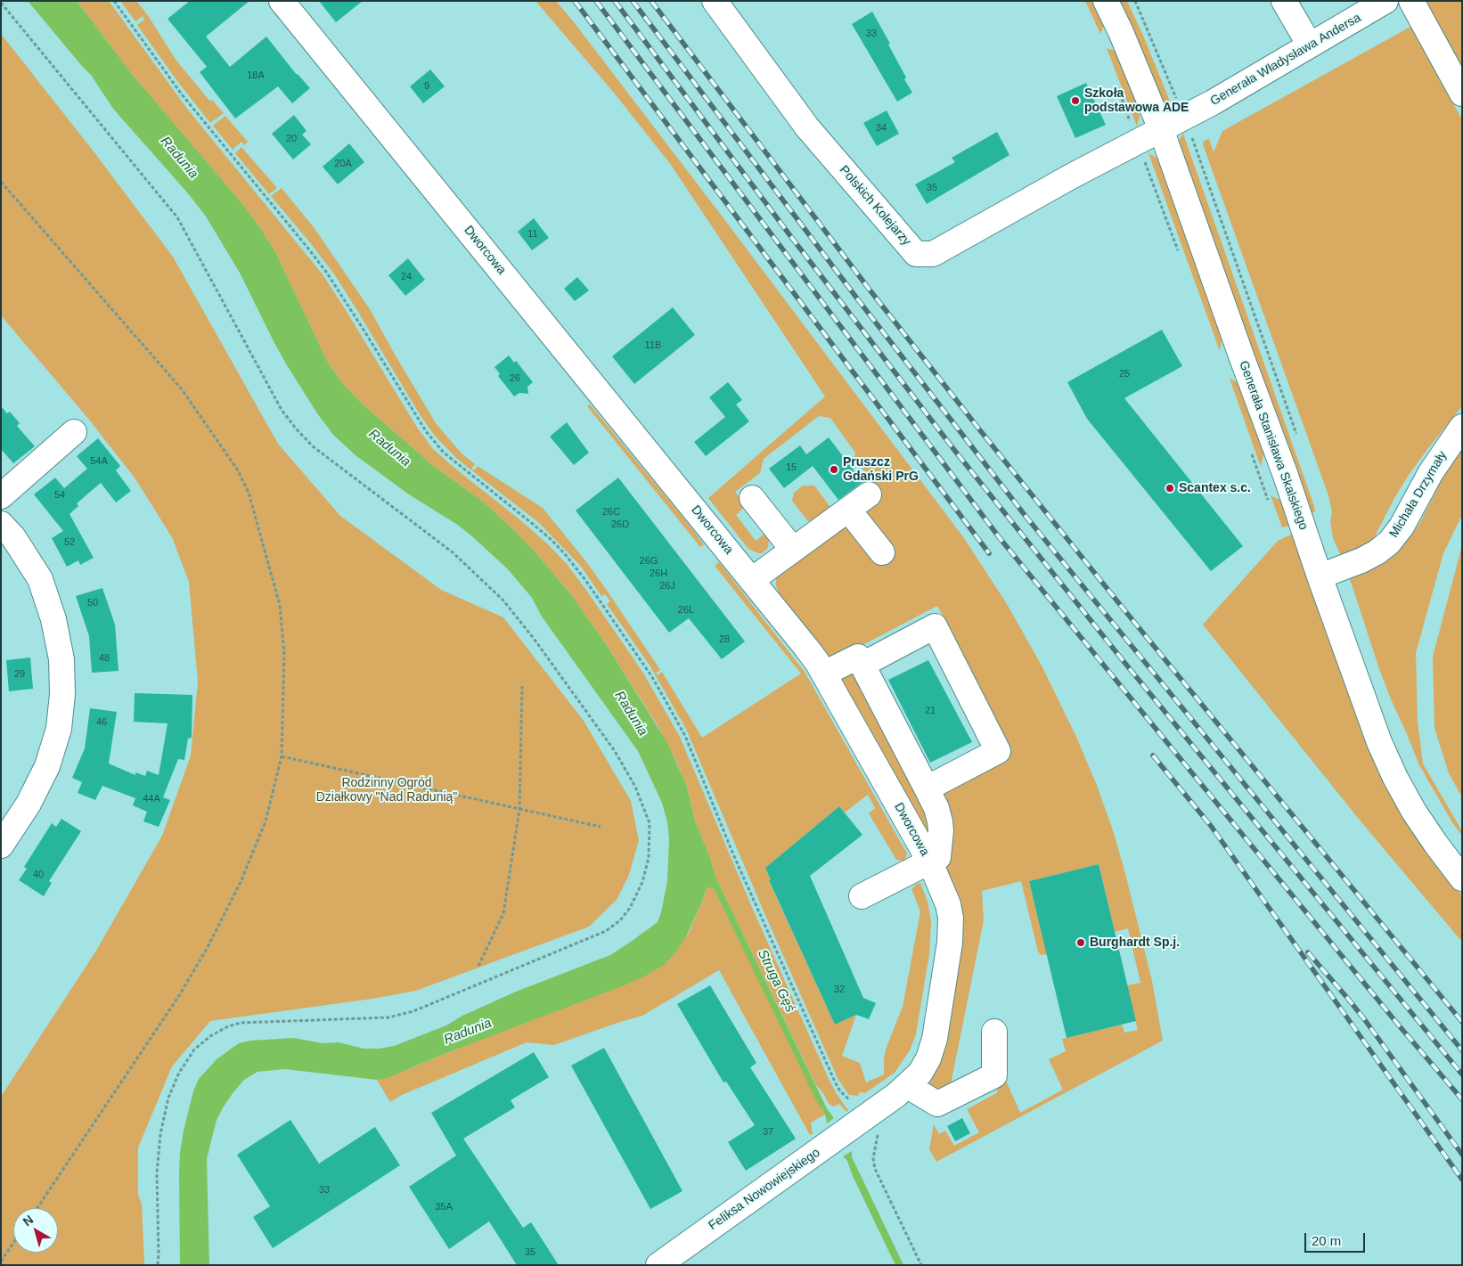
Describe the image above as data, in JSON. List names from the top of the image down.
{
  "streets": {
    "street": [
      "Generała Władysława Andersa",
      "Polskich Kolejarzy",
      "Dworcowa",
      "Generała Stanisława Skalskiego",
      "Michała Drzymały",
      "Feliksa Nowowiejskiego"
    ]
  },
  "crossings": [
    ["Generała Władysława Andersa", "Polskich Kolejarzy"],
    ["Generała Władysława Andersa", "Generała Stanisława Skalskiego"],
    ["Polskich Kolejarzy", "Generała Stanisława Skalskiego"],
    ["Dworcowa", "Feliksa Nowowiejskiego"],
    ["Generała Stanisława Skalskiego", "Michała Drzymały"]
  ],
  "water": ["Radunia", "Struga Gęś"],
  "parks": ["Rodzinny Ogród Działkowy \"Nad Radunią\""],
  "places": [
    "Szkoła podstawowa ADE",
    "Pruszcz Gdański PrG",
    "Scantex s.c.",
    "Burghardt Sp.j."
  ],
  "house_numbers": [
    "33",
    "18A",
    "9",
    "34",
    "20",
    "20A",
    "35",
    "11",
    "24",
    "11B",
    "25",
    "26",
    "54A",
    "15",
    "54",
    "26C",
    "26D",
    "52",
    "26G",
    "26H",
    "26J",
    "50",
    "26L",
    "28",
    "48",
    "29",
    "21",
    "46",
    "44A",
    "40",
    "32",
    "37",
    "33",
    "35A",
    "35"
  ],
  "scale_bar": "20 m",
  "north": "top left"
}
